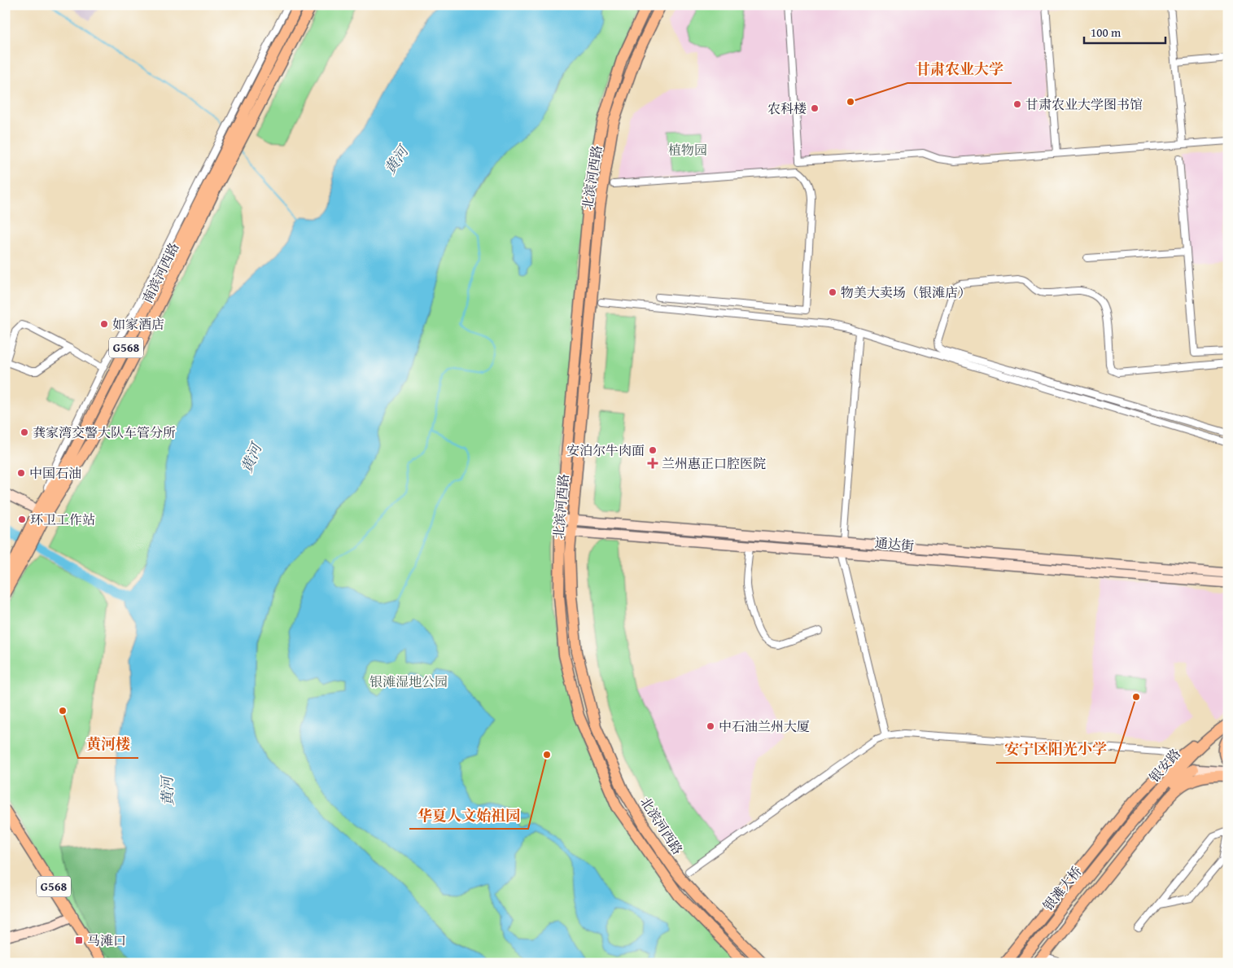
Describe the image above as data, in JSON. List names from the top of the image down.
{
  "streets": {
    "main road": [
      "北滨河西路",
      "南滨河西路",
      "G568",
      "通达街",
      "银安路",
      "银滩大桥"
    ]
  },
  "crossings": [
    ["北滨河西路", "通达街"],
    ["银安路", "银滩大桥"]
  ],
  "water": ["黄河"],
  "parks": ["植物园", "银滩湿地公园"],
  "places": {
    "other": [
      "甘肃农业大学",
      "甘肃农业大学图书馆",
      "农科楼",
      "物美大卖场（银滩店）",
      "如家酒店",
      "龚家湾交警大队车管分所",
      "安泊尔牛肉面",
      "中国石油",
      "环卫工作站",
      "安宁区阳光小学",
      "黄河楼",
      "中石油兰州大厦",
      "华夏人文始祖园"
    ],
    "health": ["兰州惠正口腔医院"],
    "transit": ["马滩口"]
  },
  "scale_bar": "100 m"
}
